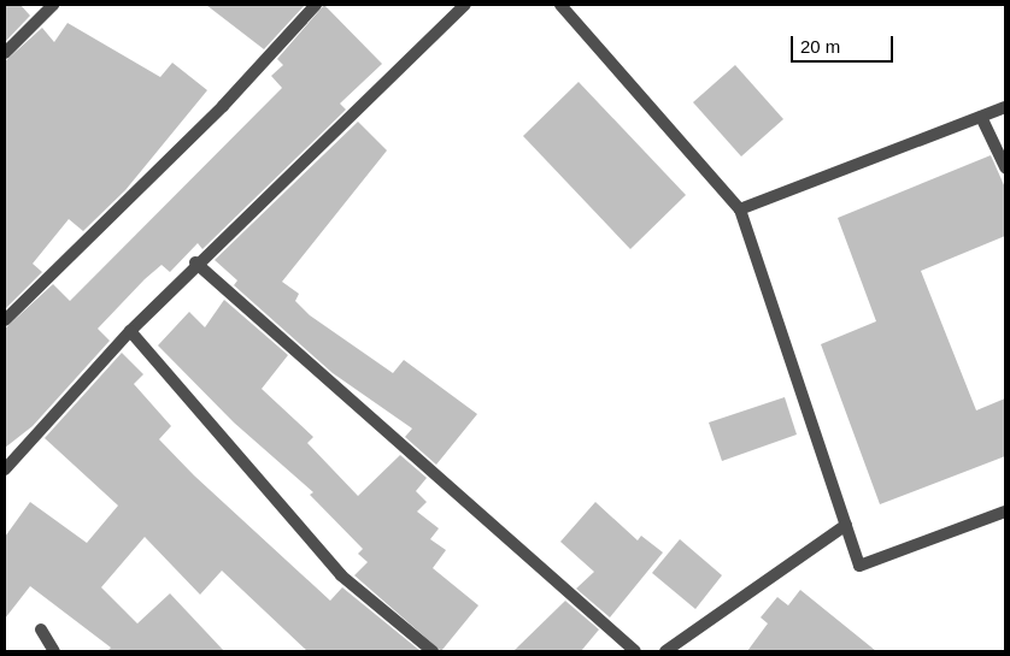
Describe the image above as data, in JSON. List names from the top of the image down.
{
  "scale_bar": "20 m"
}
